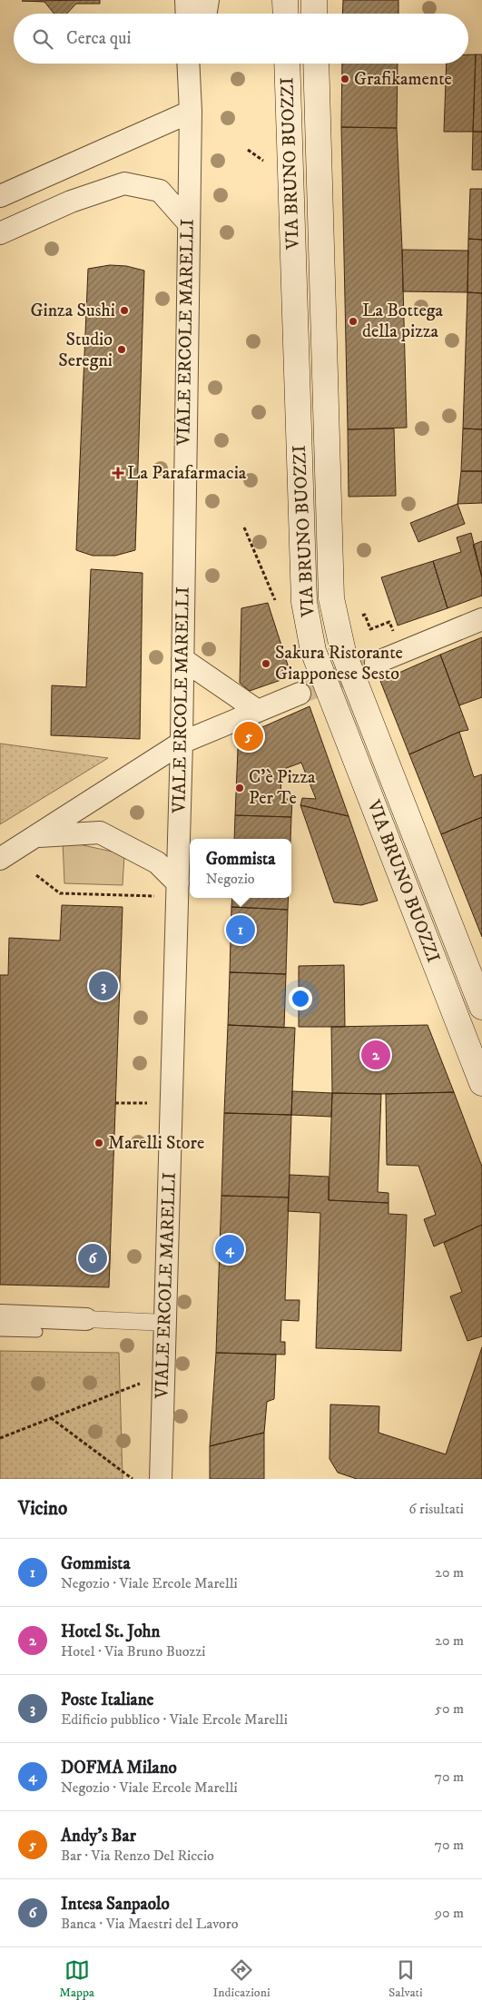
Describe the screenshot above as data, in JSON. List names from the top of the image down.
{
  "streets": {
    "main road": ["VIA BRUNO BUOZZI"],
    "street": ["VIALE ERCOLE MARELLI"]
  },
  "places": {
    "other": [
      "Grafikamente",
      "Ginza Sushi",
      "La Bottega della pizza",
      "Studio Seregni",
      "Sakura Ristorante Giapponese Sesto",
      "C'è Pizza Per Te",
      "Marelli Store"
    ],
    "health": ["La Parafarmacia"]
  },
  "page": {
    "search": "Cerca qui",
    "pins": [
      "5",
      "1",
      "3",
      "2",
      "4",
      "6"
    ],
    "popup": ["Gommista", "Negozio"],
    "heading": ["Vicino", "6 risultati"],
    "list": [
      {
        "mark": "1",
        "name": "Gommista",
        "note": "Negozio · Viale Ercole Marelli",
        "value": "20 m"
      },
      {
        "mark": "2",
        "name": "Hotel St. John",
        "note": "Hotel · Via Bruno Buozzi",
        "value": "20 m"
      },
      {
        "mark": "3",
        "name": "Poste Italiane",
        "note": "Edificio pubblico · Viale Ercole Marelli",
        "value": "50 m"
      },
      {
        "mark": "4",
        "name": "DOFMA Milano",
        "note": "Negozio · Viale Ercole Marelli",
        "value": "70 m"
      },
      {
        "mark": "5",
        "name": "Andy's Bar",
        "note": "Bar · Via Renzo Del Riccio",
        "value": "70 m"
      },
      {
        "mark": "6",
        "name": "Intesa Sanpaolo",
        "note": "Banca · Via Maestri del Lavoro",
        "value": "90 m"
      }
    ],
    "nav": ["Mappa", "Indicazioni", "Salvati"]
  }
}
